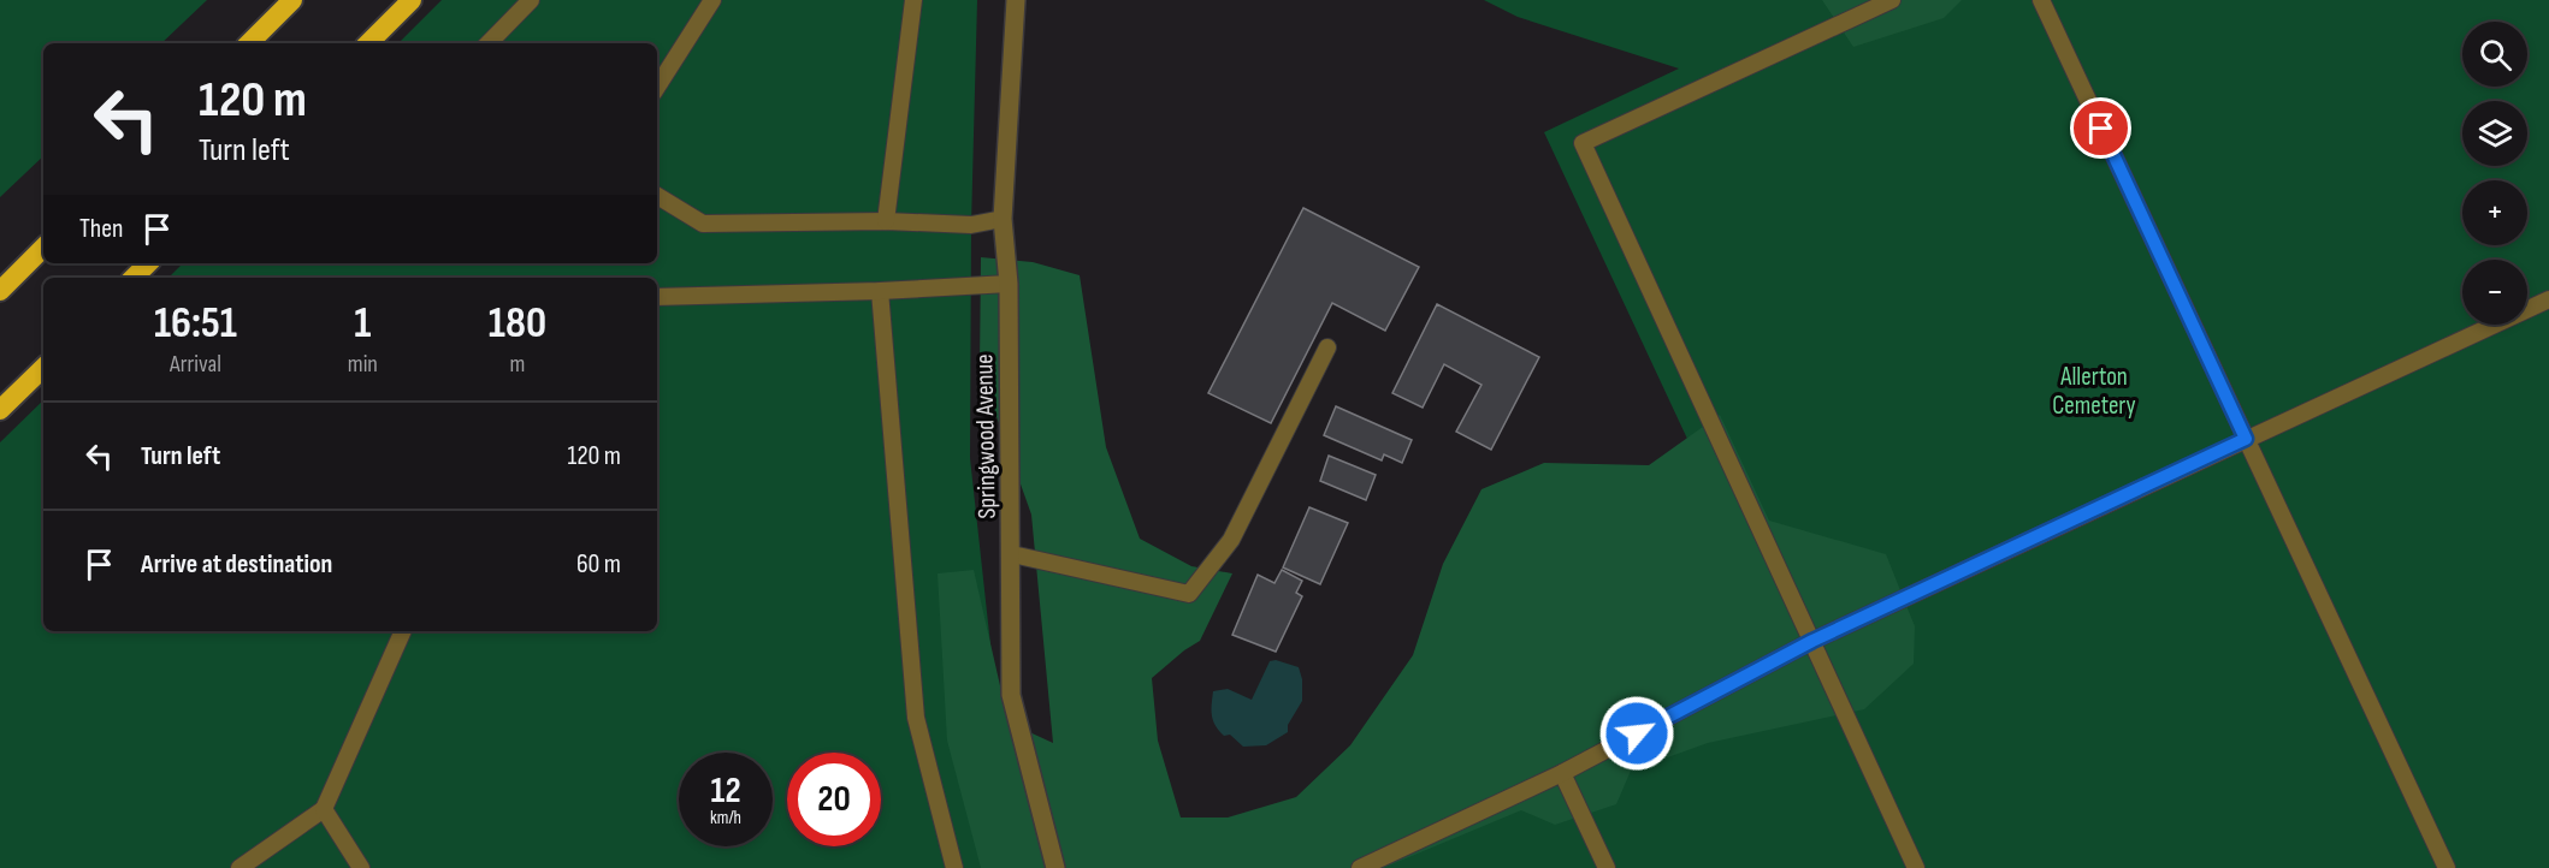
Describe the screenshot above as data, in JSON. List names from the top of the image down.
{
  "streets": {
    "street": ["Springwood Avenue"]
  },
  "parks": ["Allerton Cemetery"],
  "page": {
    "map_buttons": ["+", "−"],
    "turn": ["120 m", "Turn left"],
    "then": "Then",
    "eta": [
      "16:51",
      "Arrival",
      "1",
      "min",
      "180",
      "m"
    ],
    "list": [
      {
        "name": "Turn left",
        "value": "120 m"
      },
      {
        "name": "Arrive at destination",
        "value": "60 m"
      }
    ],
    "speed": "12 km/h",
    "limit": "20"
  }
}
